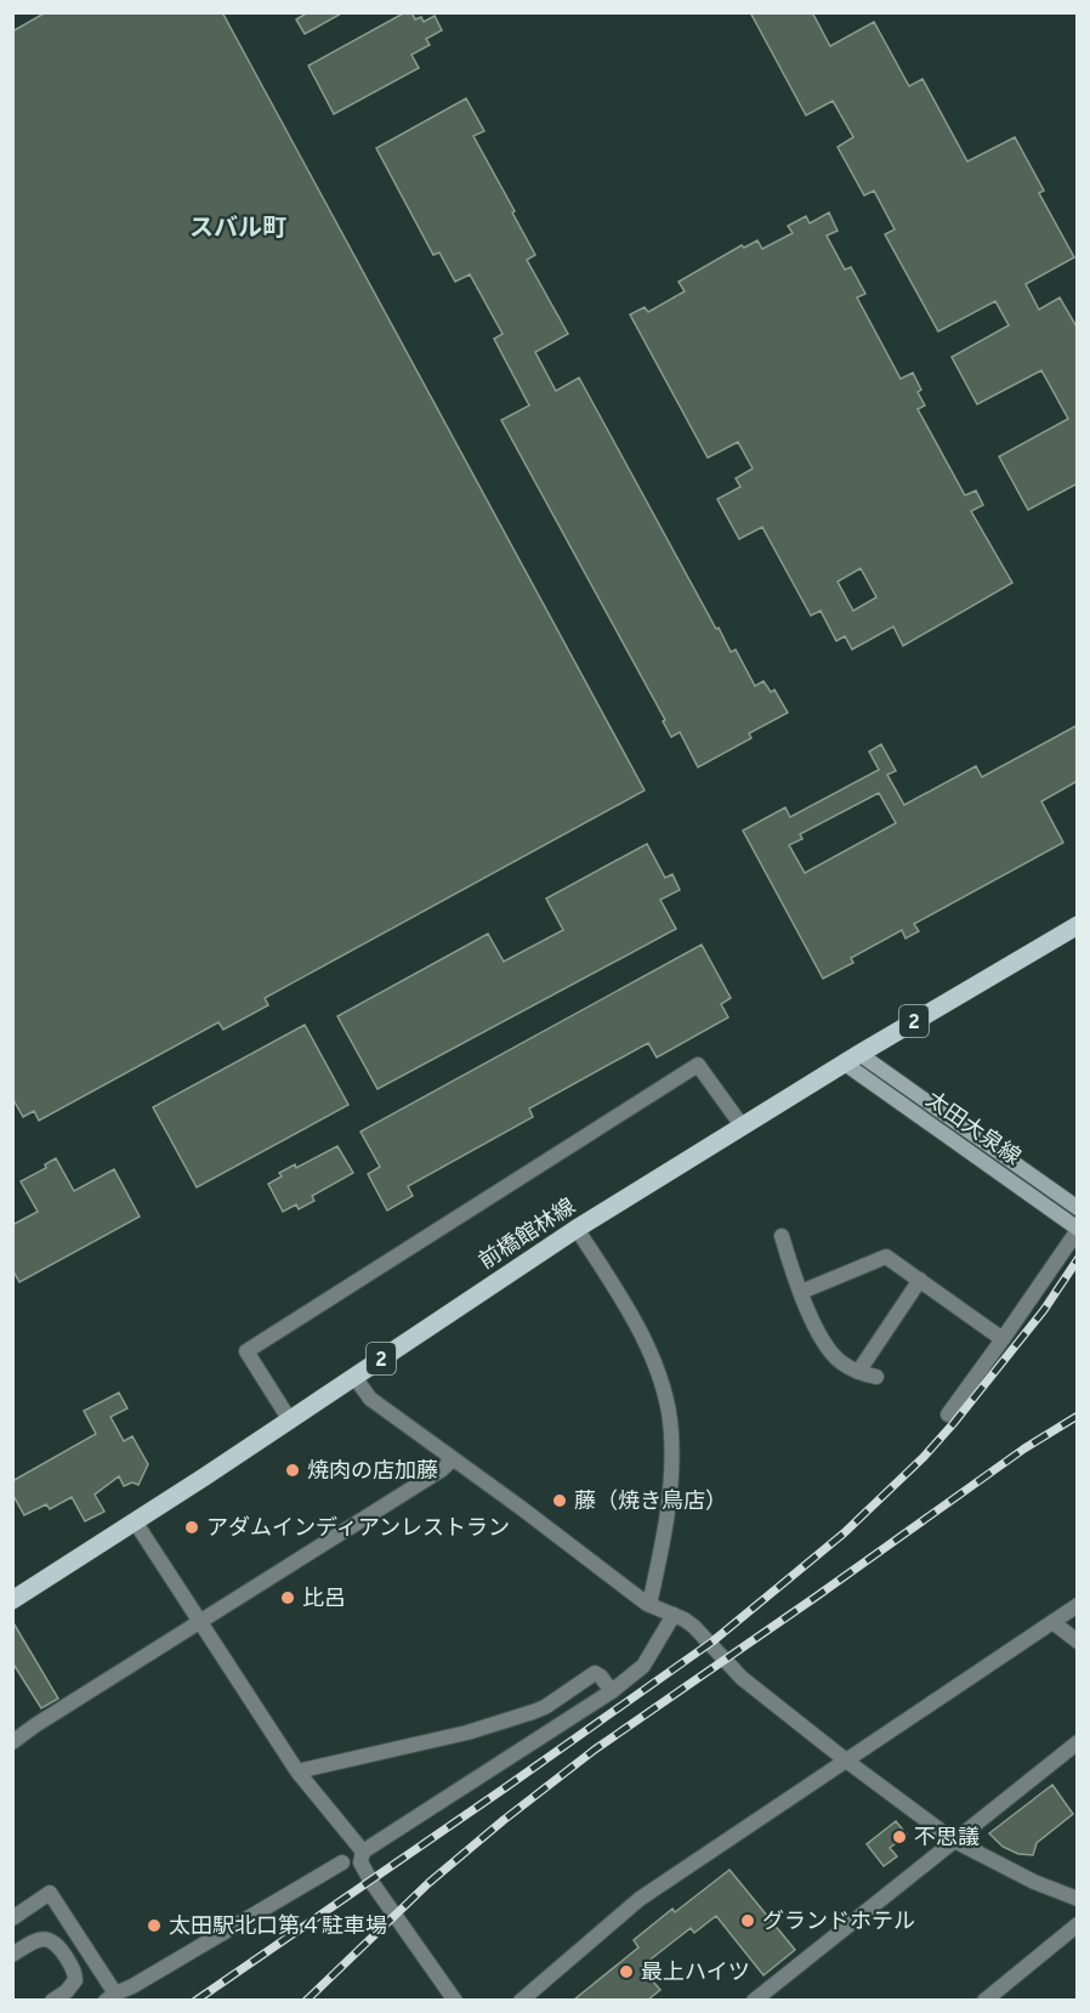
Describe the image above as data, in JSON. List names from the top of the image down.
{
  "streets": {
    "main road": ["2", "太田大泉線", "前橋館林線"]
  },
  "crossings": [
    ["太田大泉線", "前橋館林線"]
  ],
  "districts": ["スバル町"],
  "places": [
    "焼肉の店加藤",
    "藤（焼き鳥店）",
    "アダムインディアンレストラン",
    "比呂",
    "不思議",
    "グランドホテル",
    "太田駅北口第４駐車場",
    "最上ハイツ"
  ]
}
